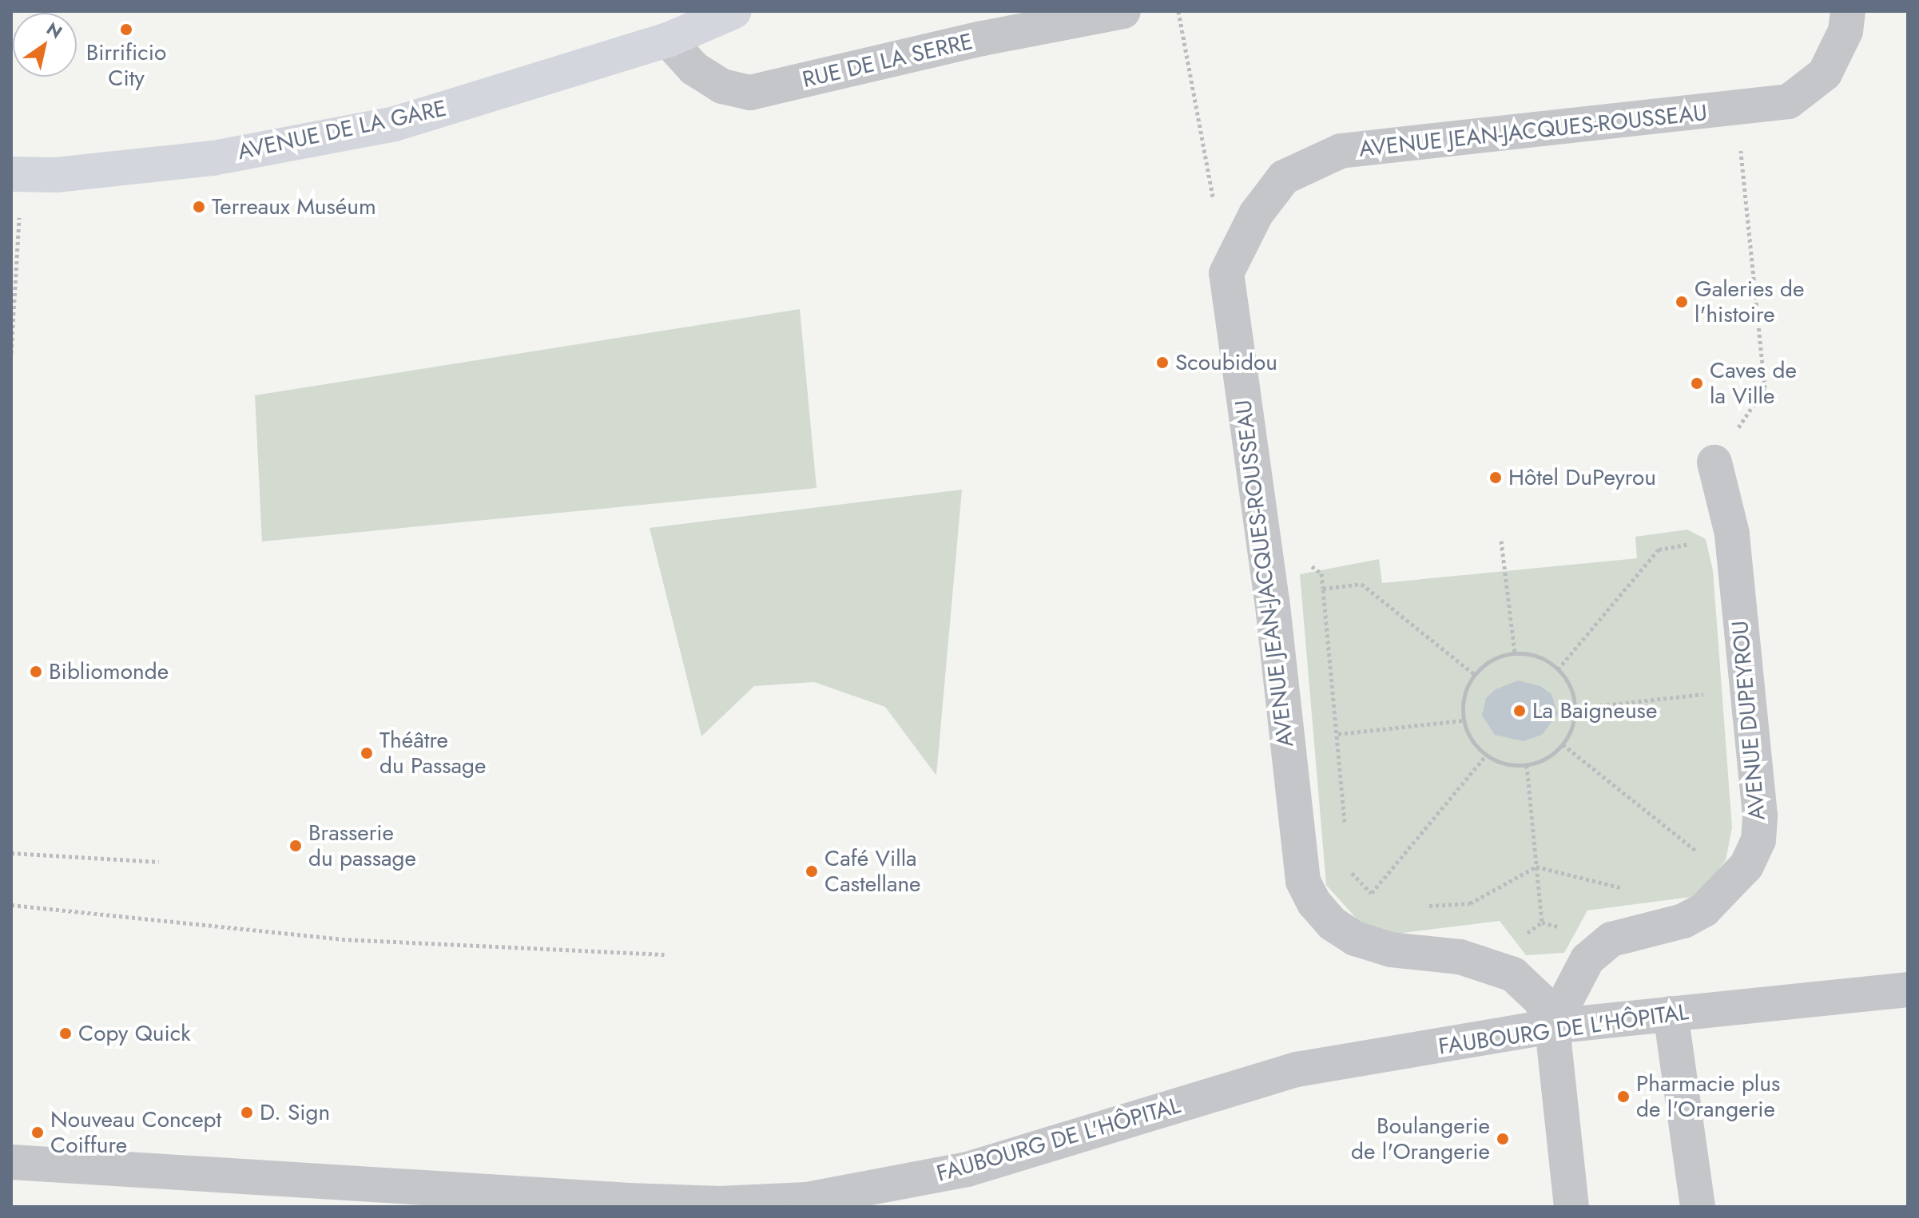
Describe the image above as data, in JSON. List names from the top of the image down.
{
  "streets": {
    "main road": ["AVENUE DE LA GARE"],
    "street": [
      "RUE DE LA SERRE",
      "AVENUE JEAN-JACQUES-ROUSSEAU",
      "AVENUE DUPEYROU",
      "FAUBOURG DE L'HÔPITAL"
    ]
  },
  "crossings": [
    ["RUE DE LA SERRE", "AVENUE DE LA GARE"],
    ["AVENUE JEAN-JACQUES-ROUSSEAU", "AVENUE DUPEYROU"],
    ["AVENUE JEAN-JACQUES-ROUSSEAU", "FAUBOURG DE L'HÔPITAL"],
    ["AVENUE DUPEYROU", "FAUBOURG DE L'HÔPITAL"]
  ],
  "places": [
    "Birrificio City",
    "Terreaux Muséum",
    "Galeries de l'histoire",
    "Scoubidou",
    "Caves de la Ville",
    "Hôtel DuPeyrou",
    "Bibliomonde",
    "La Baigneuse",
    "Théâtre du Passage",
    "Brasserie du passage",
    "Café Villa Castellane",
    "Copy Quick",
    "Pharmacie plus de l'Orangerie",
    "D. Sign",
    "Nouveau Concept Coiffure",
    "Boulangerie de l'Orangerie"
  ],
  "north": "top right"
}
